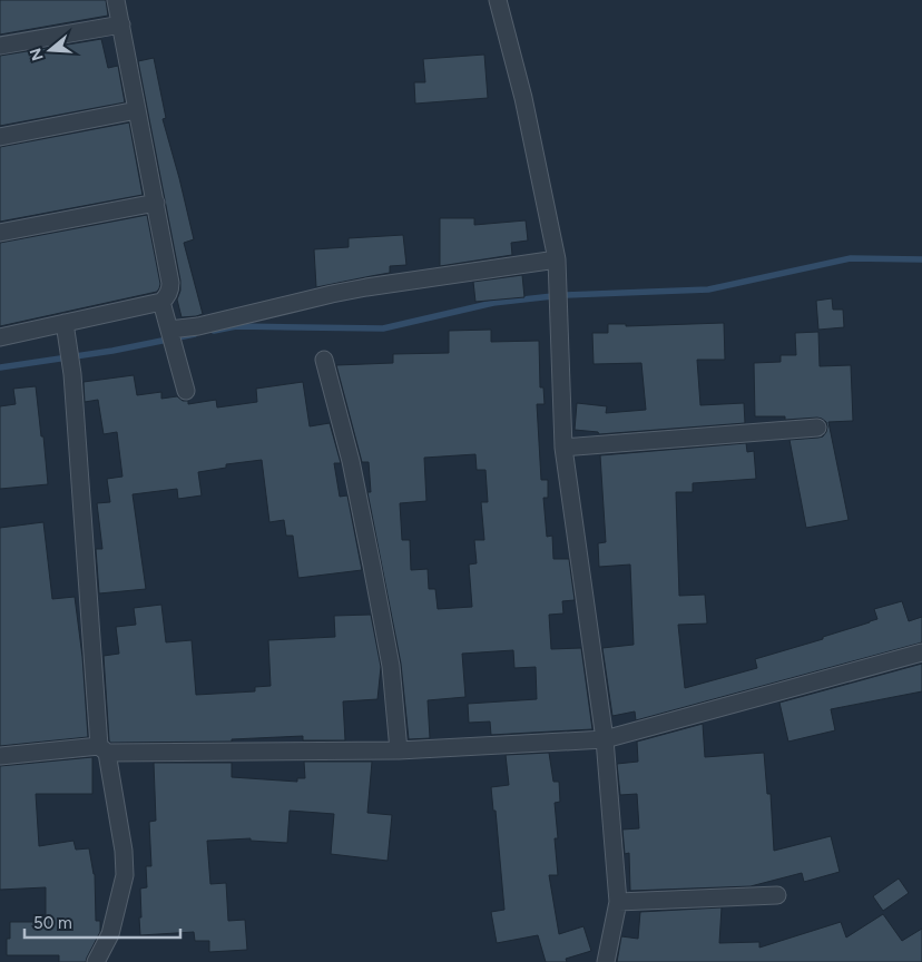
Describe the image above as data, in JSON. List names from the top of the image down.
{
  "scale_bar": "50 m",
  "north": "left"
}
